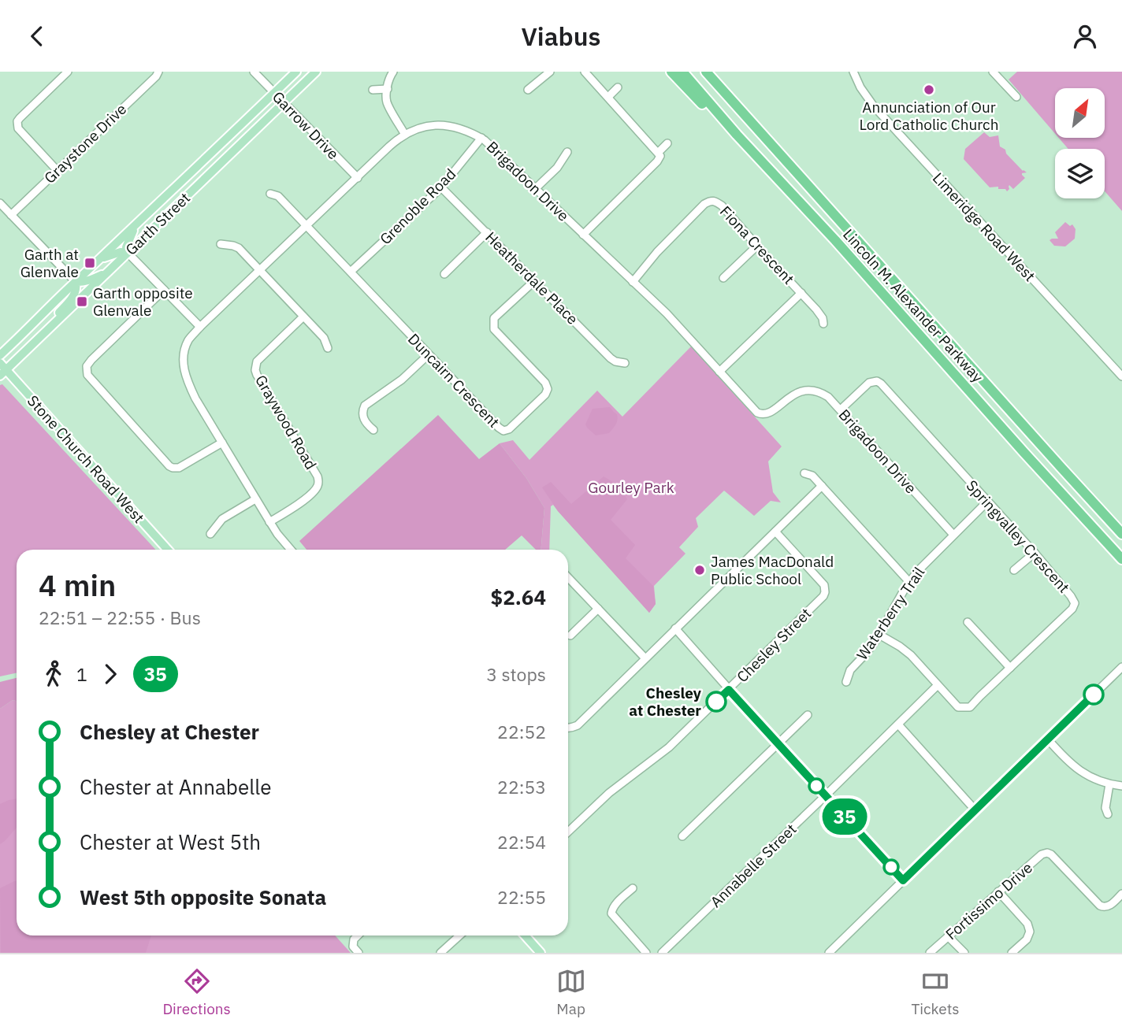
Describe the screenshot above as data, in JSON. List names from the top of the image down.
{
  "streets": {
    "highway": ["Lincoln M. Alexander Parkway"],
    "main road": ["Garth Street", "Stone Church Road West"],
    "street": [
      "Garrow Drive",
      "Graystone Drive",
      "Brigadoon Drive",
      "Grenoble Road",
      "Limeridge Road West",
      "Fiona Crescent",
      "Heatherdale Place",
      "Duncairn Crescent",
      "Graywood Road",
      "Springvalley Crescent",
      "Waterberry Trail",
      "Chesley Street",
      "Annabelle Street",
      "Fortissimo Drive"
    ]
  },
  "crossings": [
    ["Garrow Drive", "Brigadoon Drive"],
    ["Garrow Drive", "Garth Street"],
    ["Brigadoon Drive", "Grenoble Road"],
    ["Brigadoon Drive", "Fiona Crescent"],
    ["Brigadoon Drive", "Duncairn Crescent"],
    ["Brigadoon Drive", "Graywood Road"],
    ["Brigadoon Drive", "Springvalley Crescent"],
    ["Brigadoon Drive", "Waterberry Trail"],
    ["Grenoble Road", "Heatherdale Place"],
    ["Grenoble Road", "Duncairn Crescent"],
    ["Garth Street", "Stone Church Road West"],
    ["Heatherdale Place", "Duncairn Crescent"],
    ["Springvalley Crescent", "Waterberry Trail"],
    ["Springvalley Crescent", "Annabelle Street"]
  ],
  "parks": ["Gourley Park"],
  "places": {
    "other": ["Annunciation of Our Lord Catholic Church", "James MacDonald Public School", "Chesley at Chester"],
    "transit": ["Garth at Glenvale", "Garth opposite Glenvale"]
  },
  "lines": ["bus line 35"],
  "north": "top right",
  "page": {
    "header": "Viabus",
    "on_map": "35",
    "heading": ["4 min", "22:51 – 22:55 · Bus", "$2.64"],
    "legs": ["1", "35", "3 stops"],
    "list": [
      {
        "name": "Chesley at Chester",
        "value": "22:52"
      },
      {
        "name": "Chester at Annabelle",
        "value": "22:53"
      },
      {
        "name": "Chester at West 5th",
        "value": "22:54"
      },
      {
        "name": "West 5th opposite Sonata",
        "value": "22:55"
      }
    ],
    "tabs": ["Directions", "Map", "Tickets"]
  }
}
